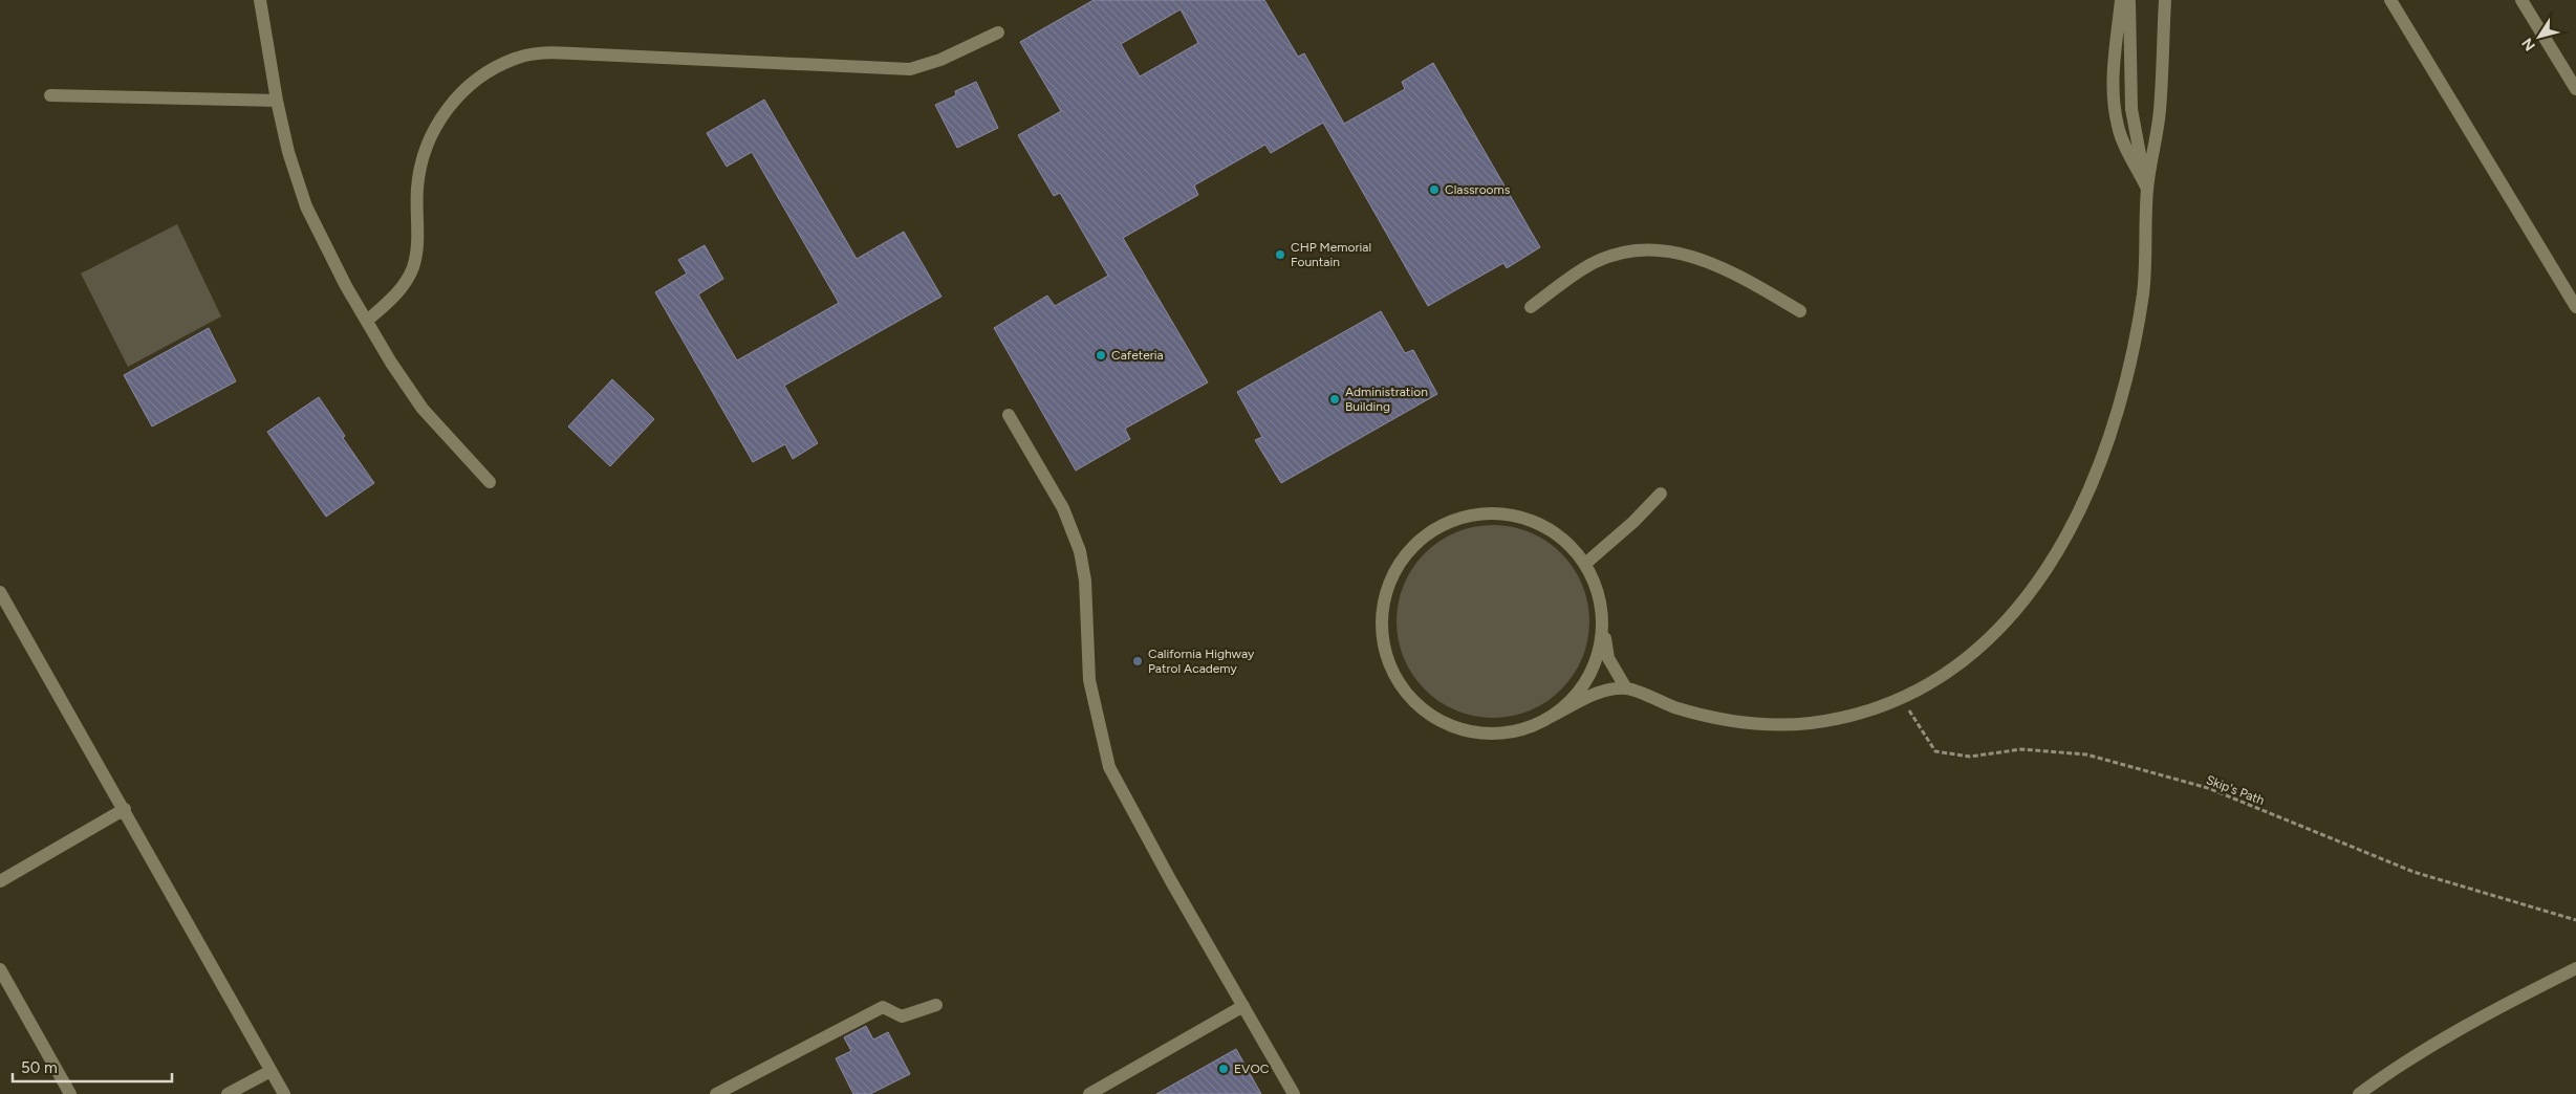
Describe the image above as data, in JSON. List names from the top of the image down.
{
  "streets": {
    "path": ["Skip's Path"]
  },
  "places": [
    "Classrooms",
    "CHP Memorial Fountain",
    "Cafeteria",
    "Administration Building",
    "California Highway Patrol Academy",
    "EVOC"
  ],
  "scale_bar": "50 m",
  "north": "bottom left"
}
